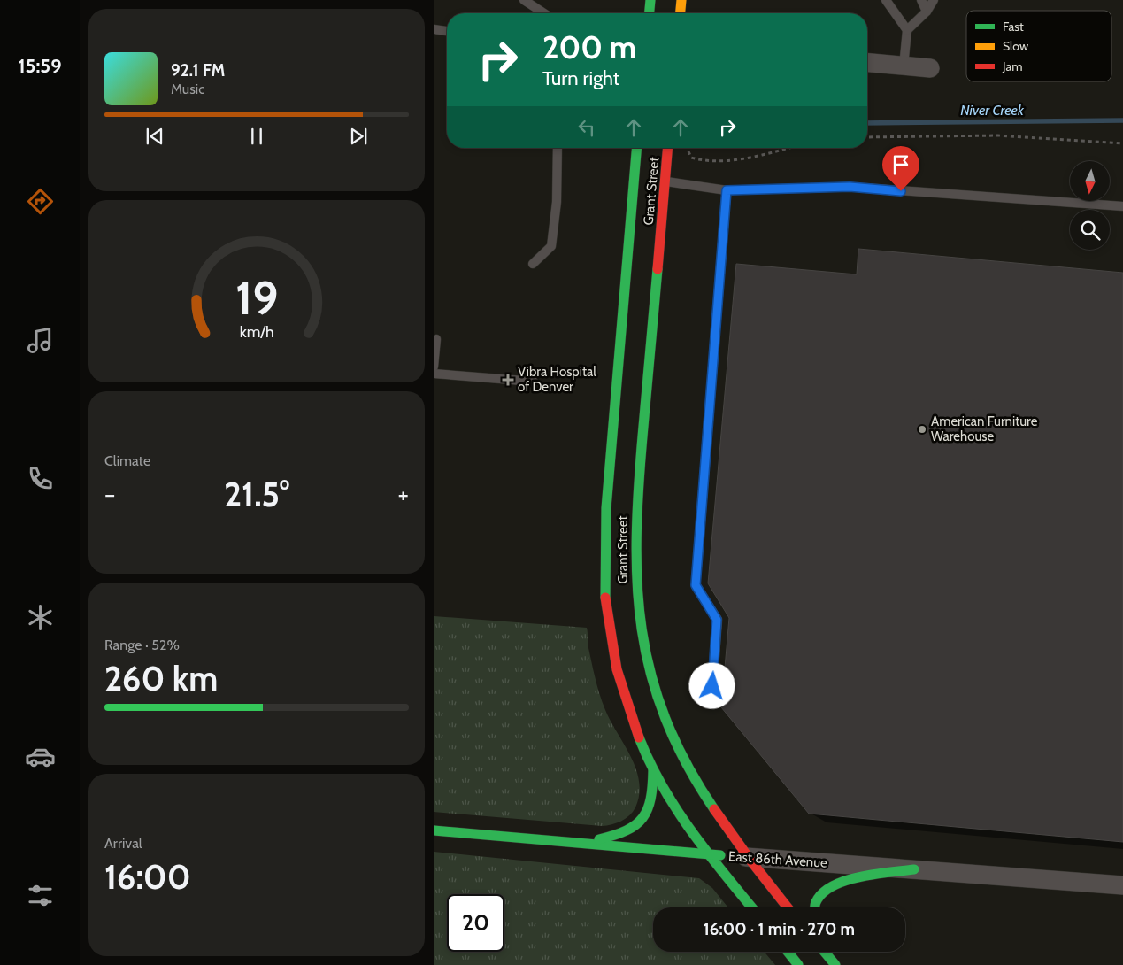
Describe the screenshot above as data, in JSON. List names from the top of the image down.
{
  "streets": {
    "street": ["Grant Street", "East 86th Avenue"]
  },
  "crossings": [
    ["Grant Street", "East 86th Avenue"]
  ],
  "water": ["Niver Creek"],
  "places": {
    "health": ["Vibra Hospital of Denver"],
    "other": ["American Furniture Warehouse"]
  },
  "legend": ["Fast", "Slow", "Jam"],
  "north": "bottom",
  "page": {
    "tabs": "15:59",
    "turn": ["200 m", "Turn right"],
    "song": ["92.1 FM", "Music"],
    "tile": [
      "Climate",
      ["Range · 52%", "260 km"],
      ["Arrival", "16:00"]
    ],
    "heat": ["−", "21.5°", "+"],
    "limit": "20",
    "trip": "16:00 · 1 min · 270 m",
    "gauge": ["19", "km/h"]
  }
}
